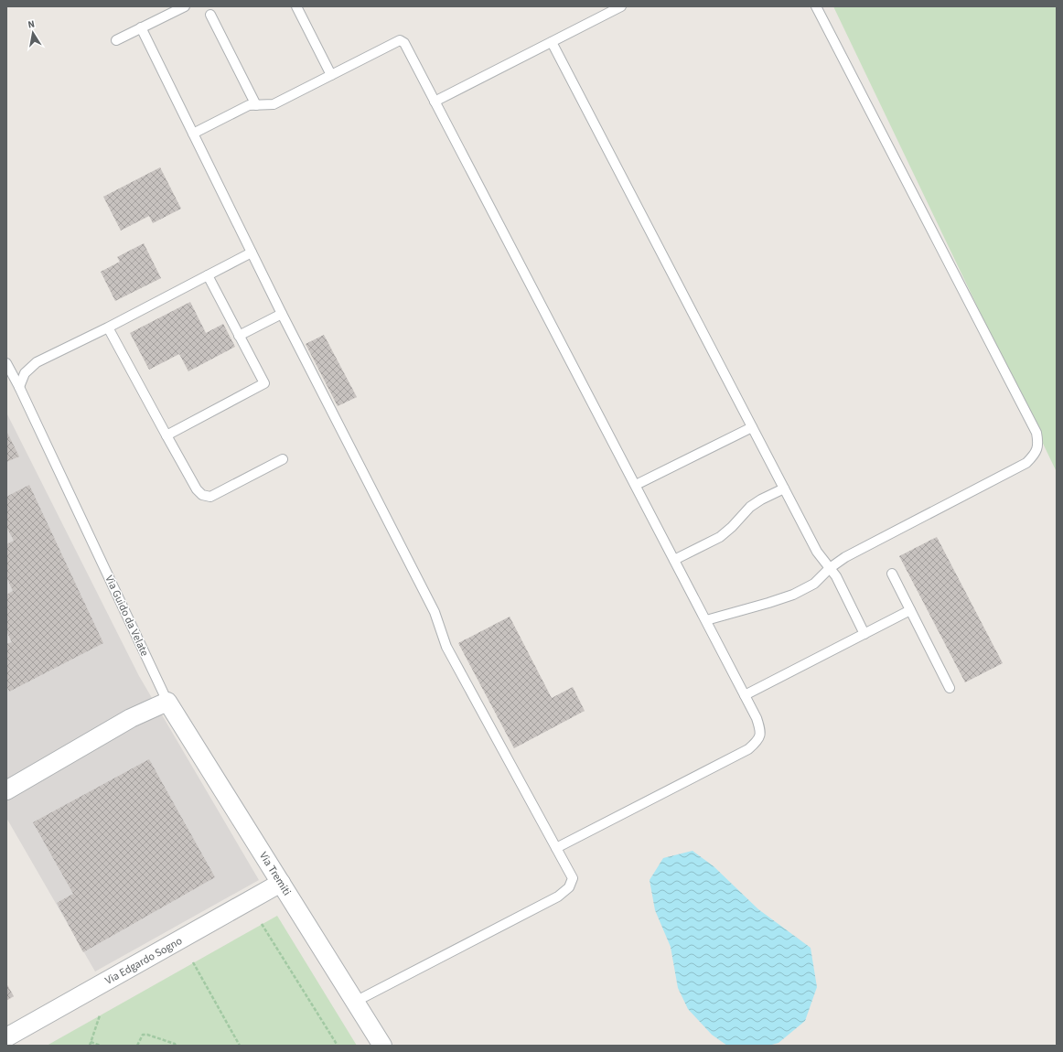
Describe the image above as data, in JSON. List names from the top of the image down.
{
  "streets": {
    "street": ["Via Tremiti", "Via Edgardo Sogno"],
    "lane": ["Via Guido da Velate"]
  },
  "crossings": [
    ["Via Guido da Velate", "Via Tremiti"],
    ["Via Tremiti", "Via Edgardo Sogno"]
  ],
  "north": "top"
}
